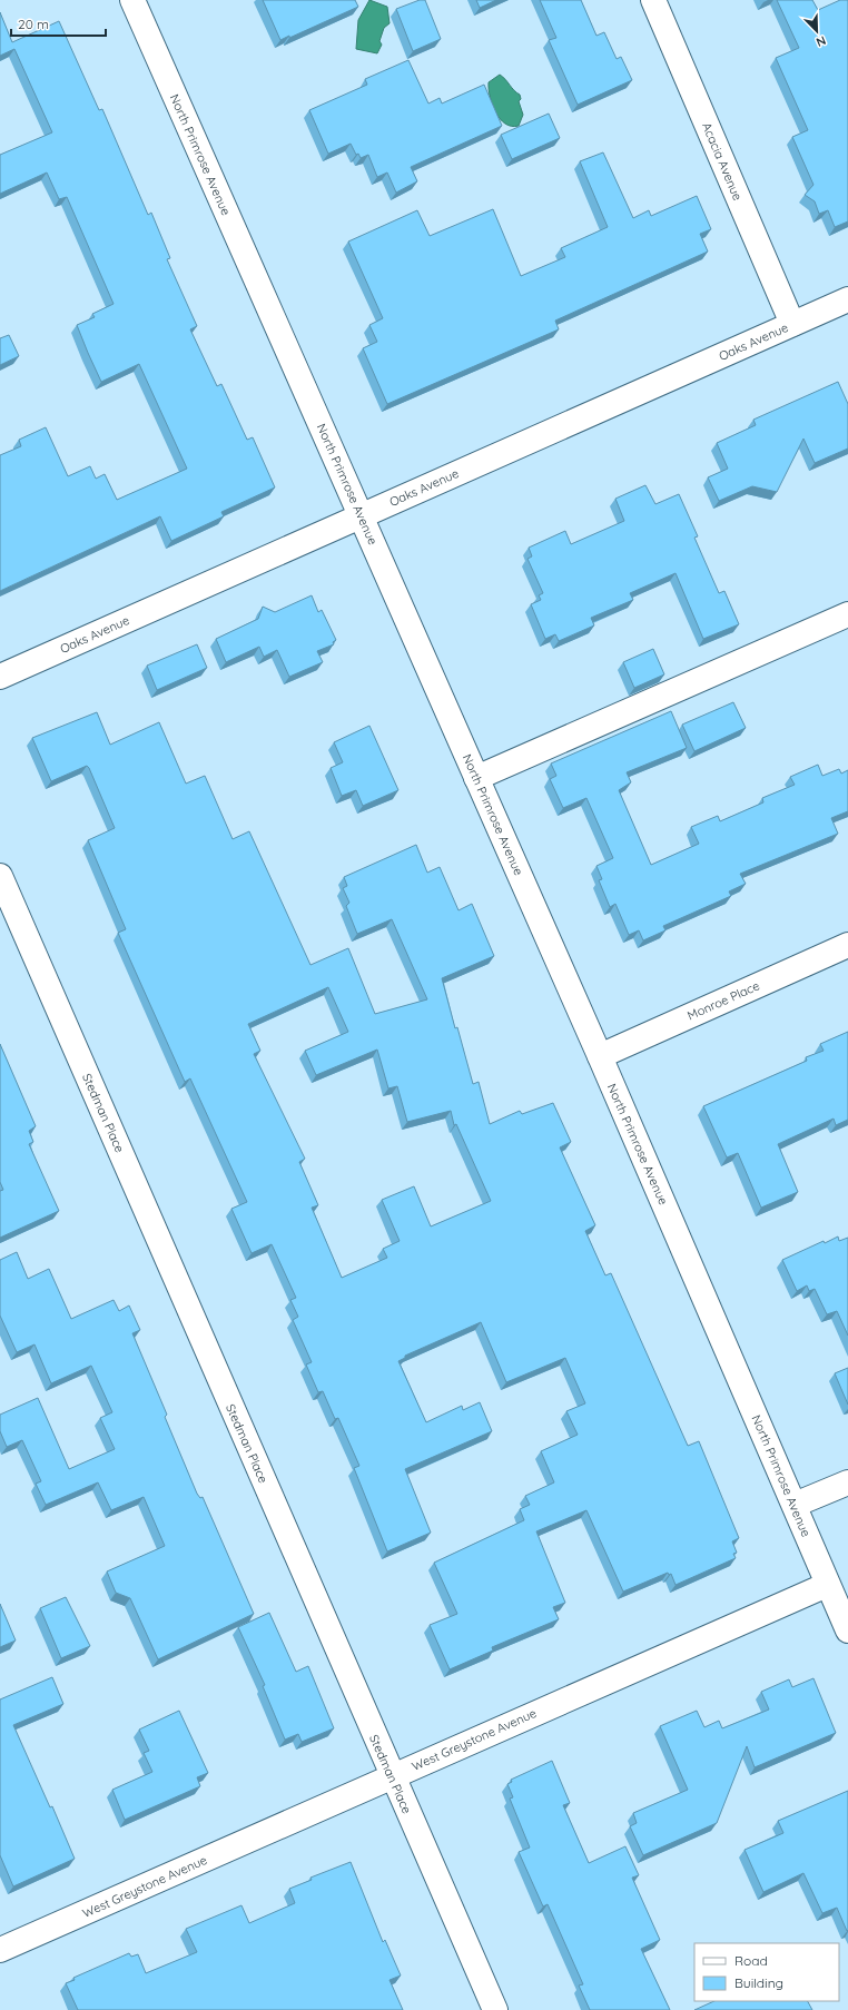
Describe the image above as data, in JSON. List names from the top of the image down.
{
  "streets": {
    "street": [
      "North Primrose Avenue",
      "Acacia Avenue",
      "Oaks Avenue",
      "Monroe Place",
      "Stedman Place",
      "West Greystone Avenue"
    ]
  },
  "crossings": [
    ["North Primrose Avenue", "Oaks Avenue"],
    ["North Primrose Avenue", "Monroe Place"],
    ["North Primrose Avenue", "West Greystone Avenue"],
    ["Acacia Avenue", "Oaks Avenue"],
    ["Stedman Place", "West Greystone Avenue"]
  ],
  "legend": ["Road", "Building"],
  "scale_bar": "20 m",
  "north": "bottom right"
}
